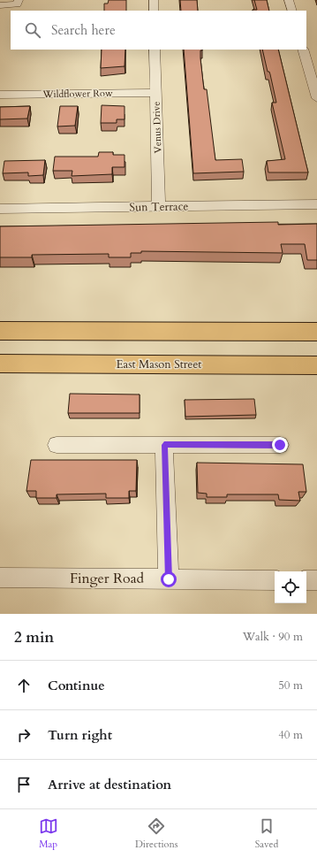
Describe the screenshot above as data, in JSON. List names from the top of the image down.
{
  "streets": {
    "main road": ["East Mason Street"],
    "street": [
      "Wildflower Row",
      "Venus Drive",
      "Sun Terrace",
      "Finger Road"
    ]
  },
  "crossings": [
    ["Wildflower Row", "Venus Drive"],
    ["Venus Drive", "Sun Terrace"]
  ],
  "page": {
    "search": "Search here",
    "heading": ["2 min", "Walk · 90 m"],
    "list": [
      ["Continue", "50 m"],
      ["Turn right", "40 m"],
      "Arrive at destination"
    ],
    "nav": ["Map", "Directions", "Saved"]
  }
}
